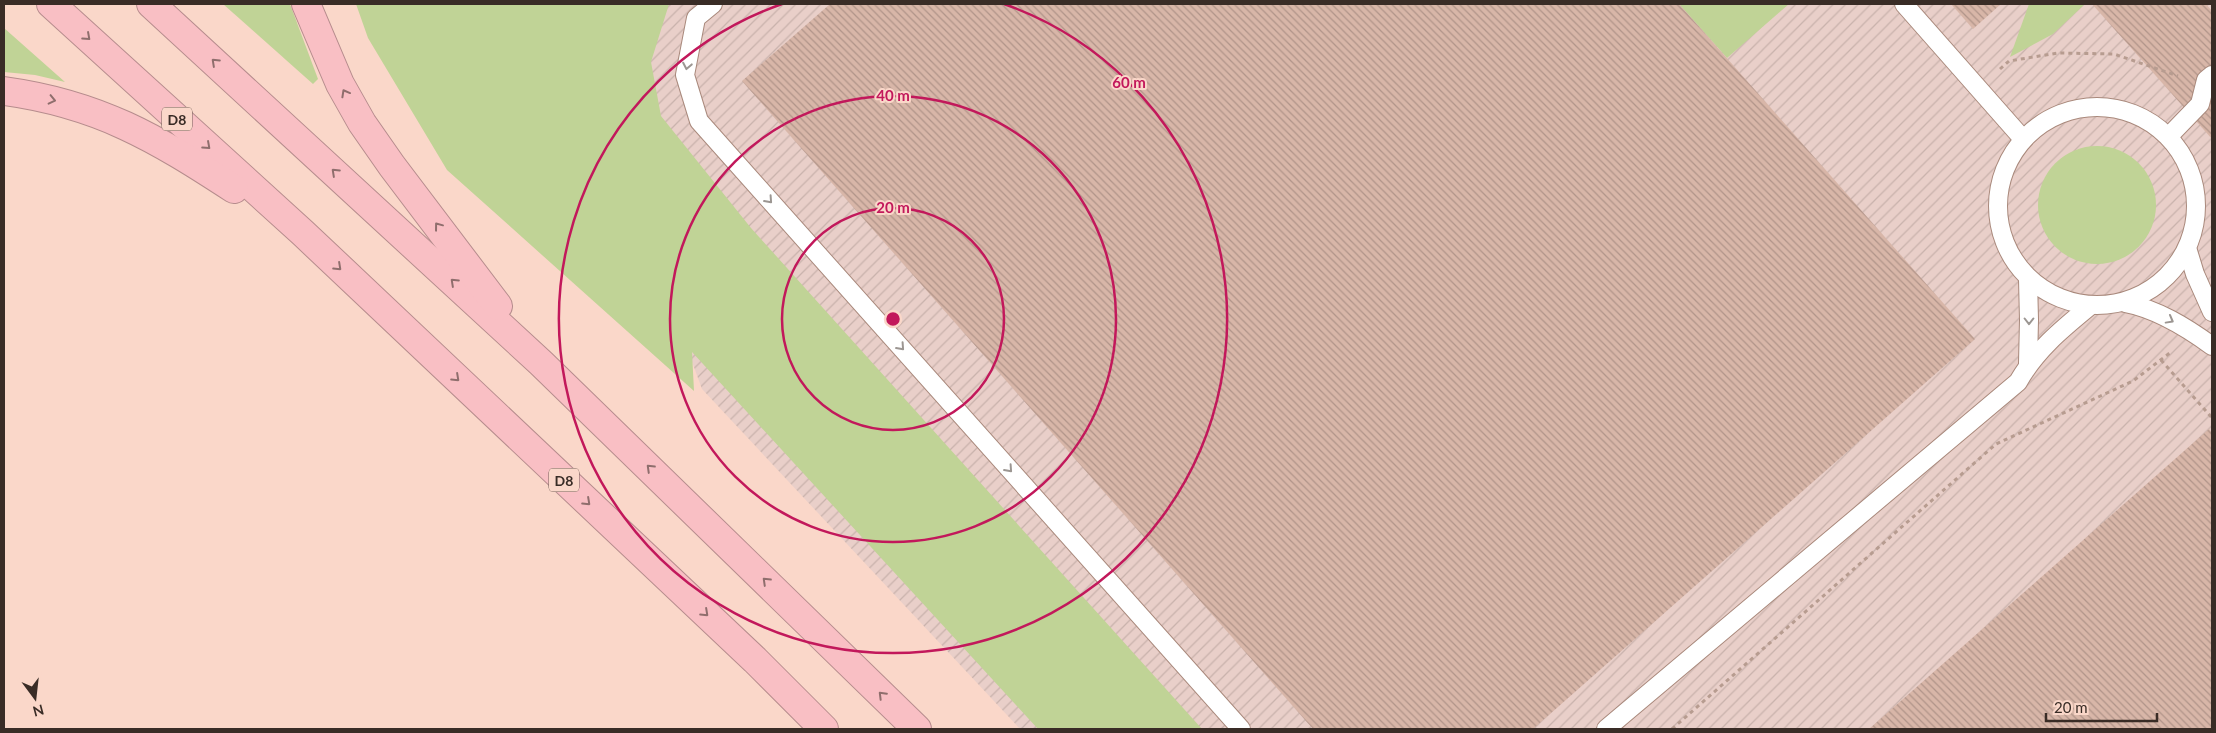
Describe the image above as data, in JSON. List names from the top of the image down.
{
  "streets": {
    "highway": ["D8"]
  },
  "scale_bar": "20 m",
  "north": "bottom",
  "rings": ["60 m", "40 m", "20 m"]
}
